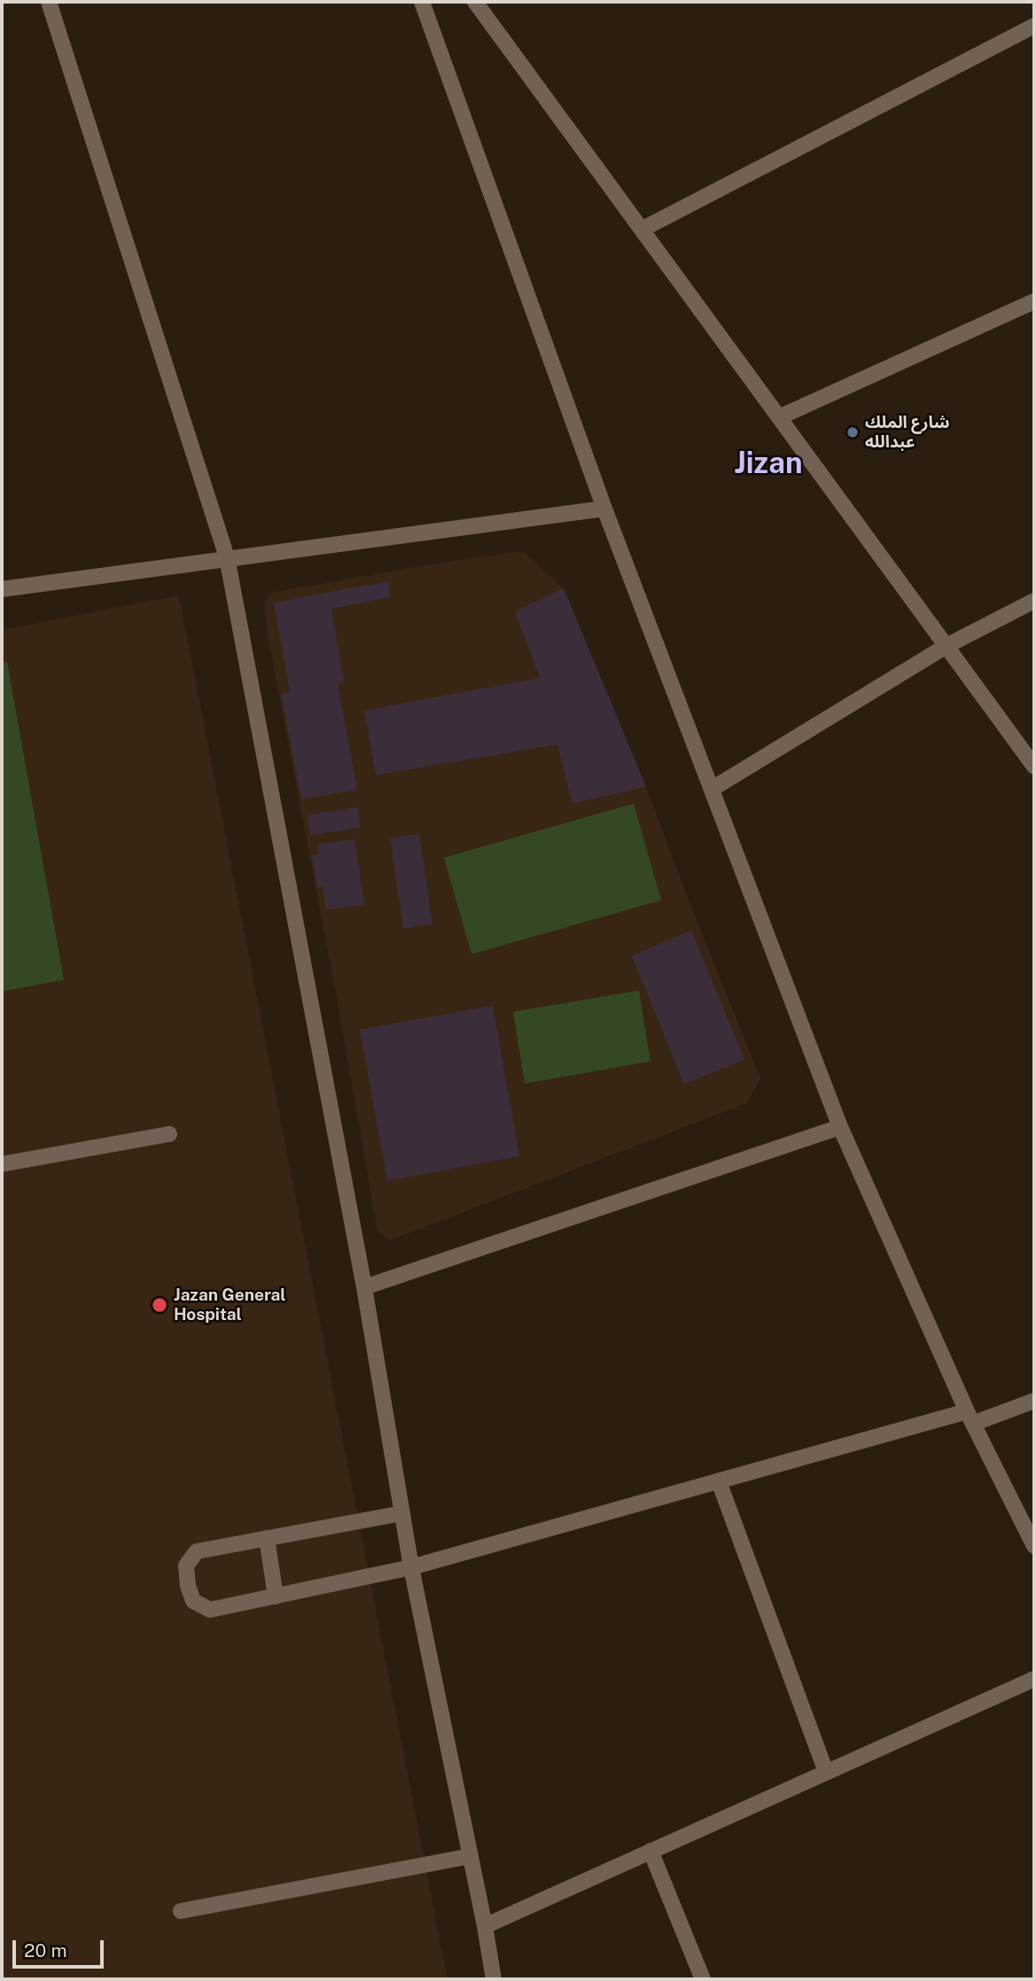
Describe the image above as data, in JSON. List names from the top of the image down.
{
  "districts": ["Jizan"],
  "places": ["شارع الملك عبدالله", "Jazan General Hospital"],
  "scale_bar": "20 m"
}
